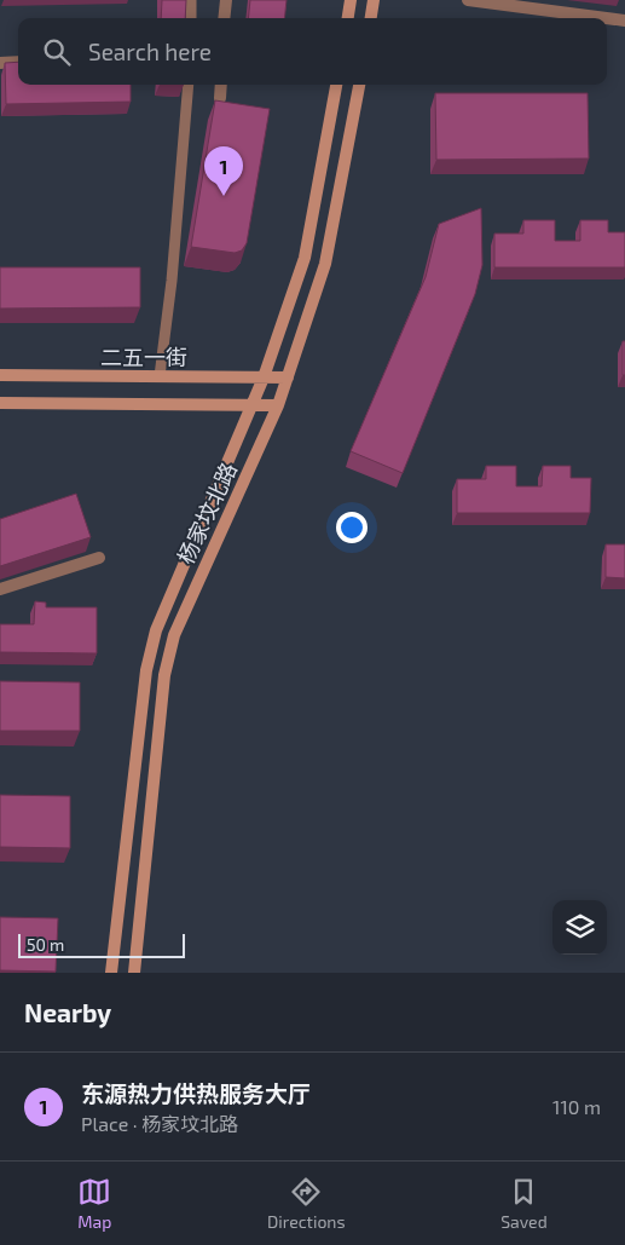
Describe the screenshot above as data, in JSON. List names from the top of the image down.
{
  "streets": {
    "main road": ["二五一街", "杨家坟北路"]
  },
  "crossings": [
    ["二五一街", "杨家坟北路"]
  ],
  "scale_bar": "50 m",
  "page": {
    "search": "Search here",
    "pins": "1",
    "scale": "50 m",
    "heading": "Nearby",
    "list": [
      {
        "mark": "1",
        "name": "东源热力供热服务大厅",
        "note": "Place · 杨家坟北路",
        "value": "110 m"
      }
    ],
    "nav": ["Map", "Directions", "Saved"]
  }
}
